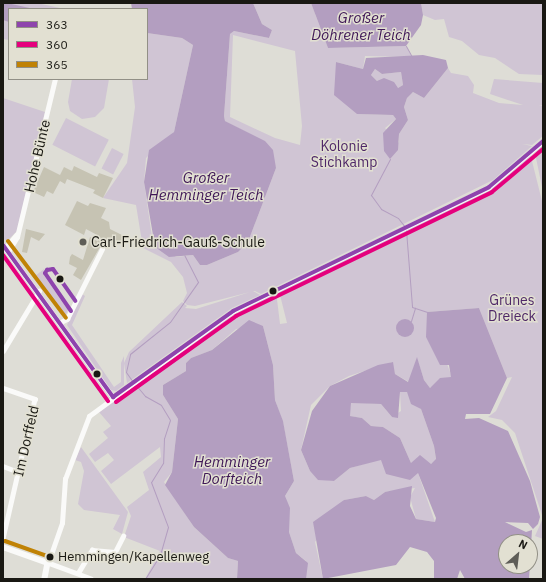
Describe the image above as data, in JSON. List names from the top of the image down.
{
  "streets": {
    "street": ["Hohe Bünte", "Im Dorffeld"]
  },
  "water": ["Großer Döhrener Teich", "Großer Hemminger Teich", "Hemminger Dorfteich"],
  "parks": ["Kolonie Stichkamp", "Grünes Dreieck"],
  "places": ["Carl-Friedrich-Gauß-Schule", "Hemmingen/Kapellenweg"],
  "lines": ["transit line 363", "transit line 360", "transit line 365"],
  "legend": ["363", "360", "365"],
  "north": "top right"
}
